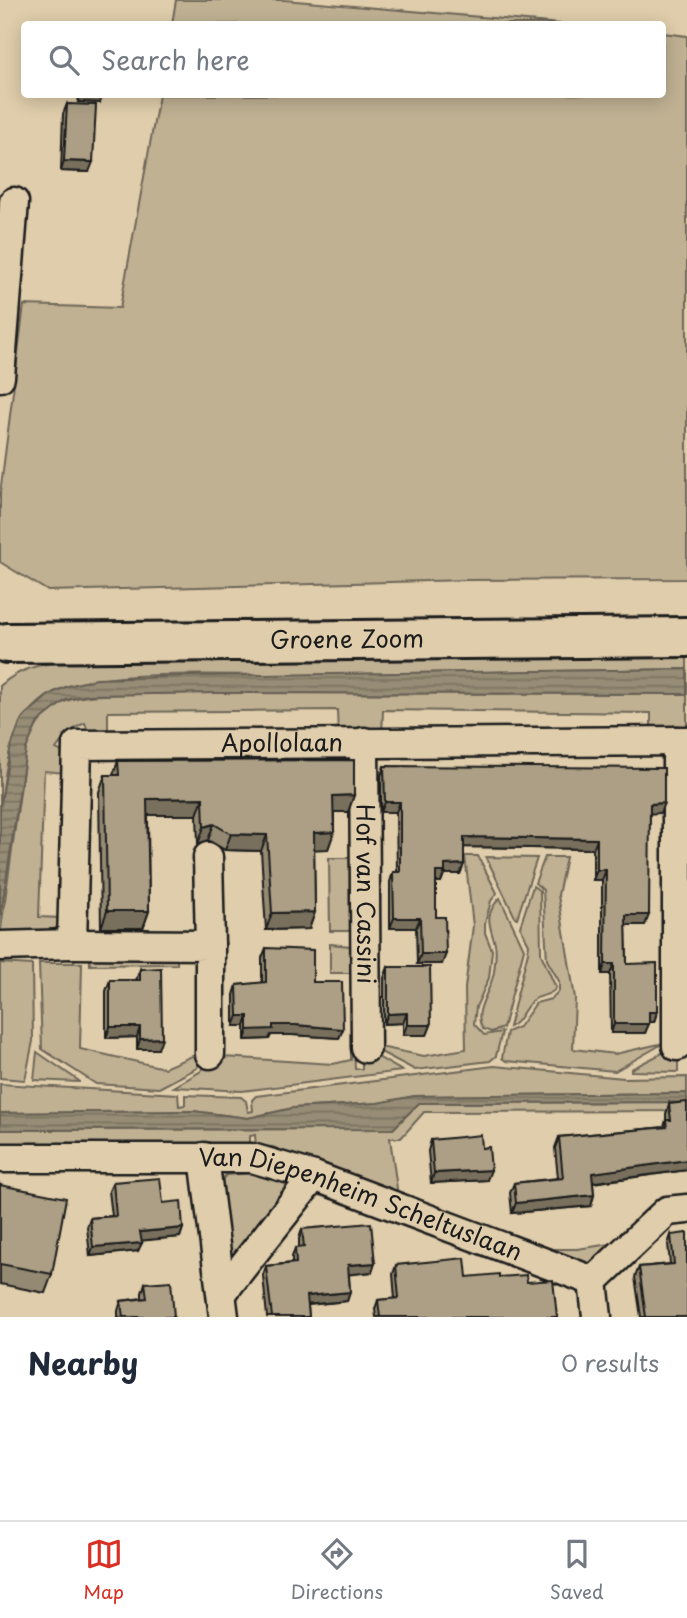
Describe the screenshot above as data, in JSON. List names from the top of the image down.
{
  "streets": {
    "main road": ["Groene Zoom"],
    "street": ["Apollolaan", "Hof van Cassini", "Van Diepenheim Scheltuslaan"]
  },
  "crossings": [
    ["Apollolaan", "Hof van Cassini"]
  ],
  "page": {
    "search": "Search here",
    "heading": ["Nearby", "0 results"],
    "nav": ["Map", "Directions", "Saved"]
  }
}
